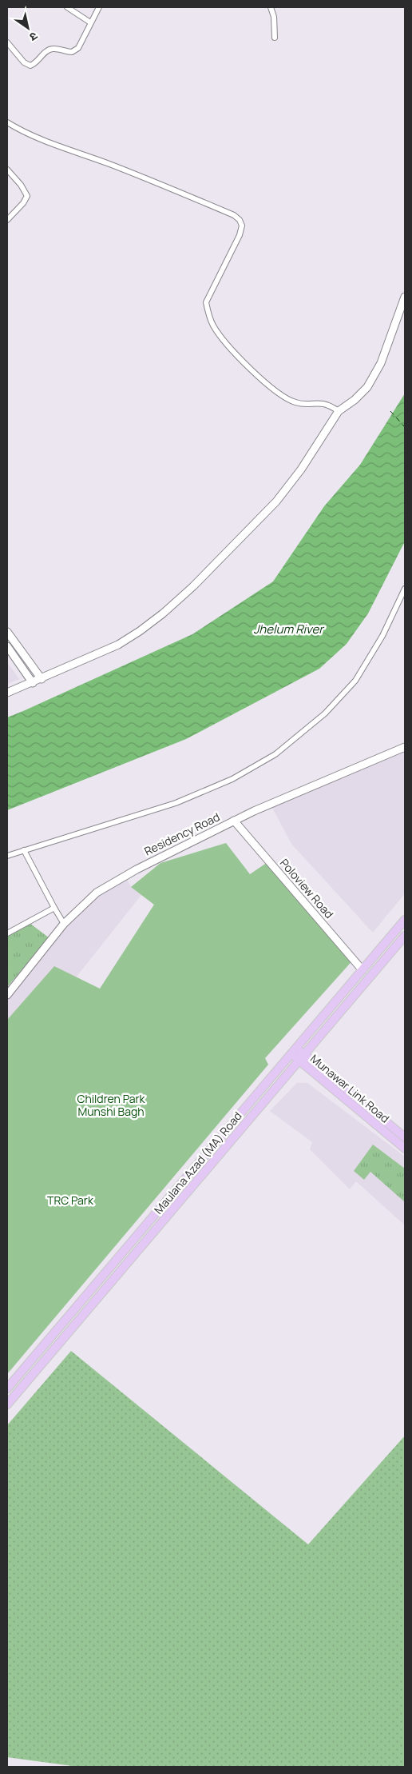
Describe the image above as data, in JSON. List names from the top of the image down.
{
  "streets": {
    "main road": [
      "Residency Road",
      "Poloview Road",
      "Munawar Link Road",
      "Maulana Azad (MA) Road"
    ]
  },
  "crossings": [
    ["Residency Road", "Poloview Road"],
    ["Poloview Road", "Maulana Azad (MA) Road"],
    ["Munawar Link Road", "Maulana Azad (MA) Road"]
  ],
  "water": ["Jhelum River"],
  "parks": ["Children Park Munshi Bagh", "TRC Park"],
  "north": "bottom right"
}
